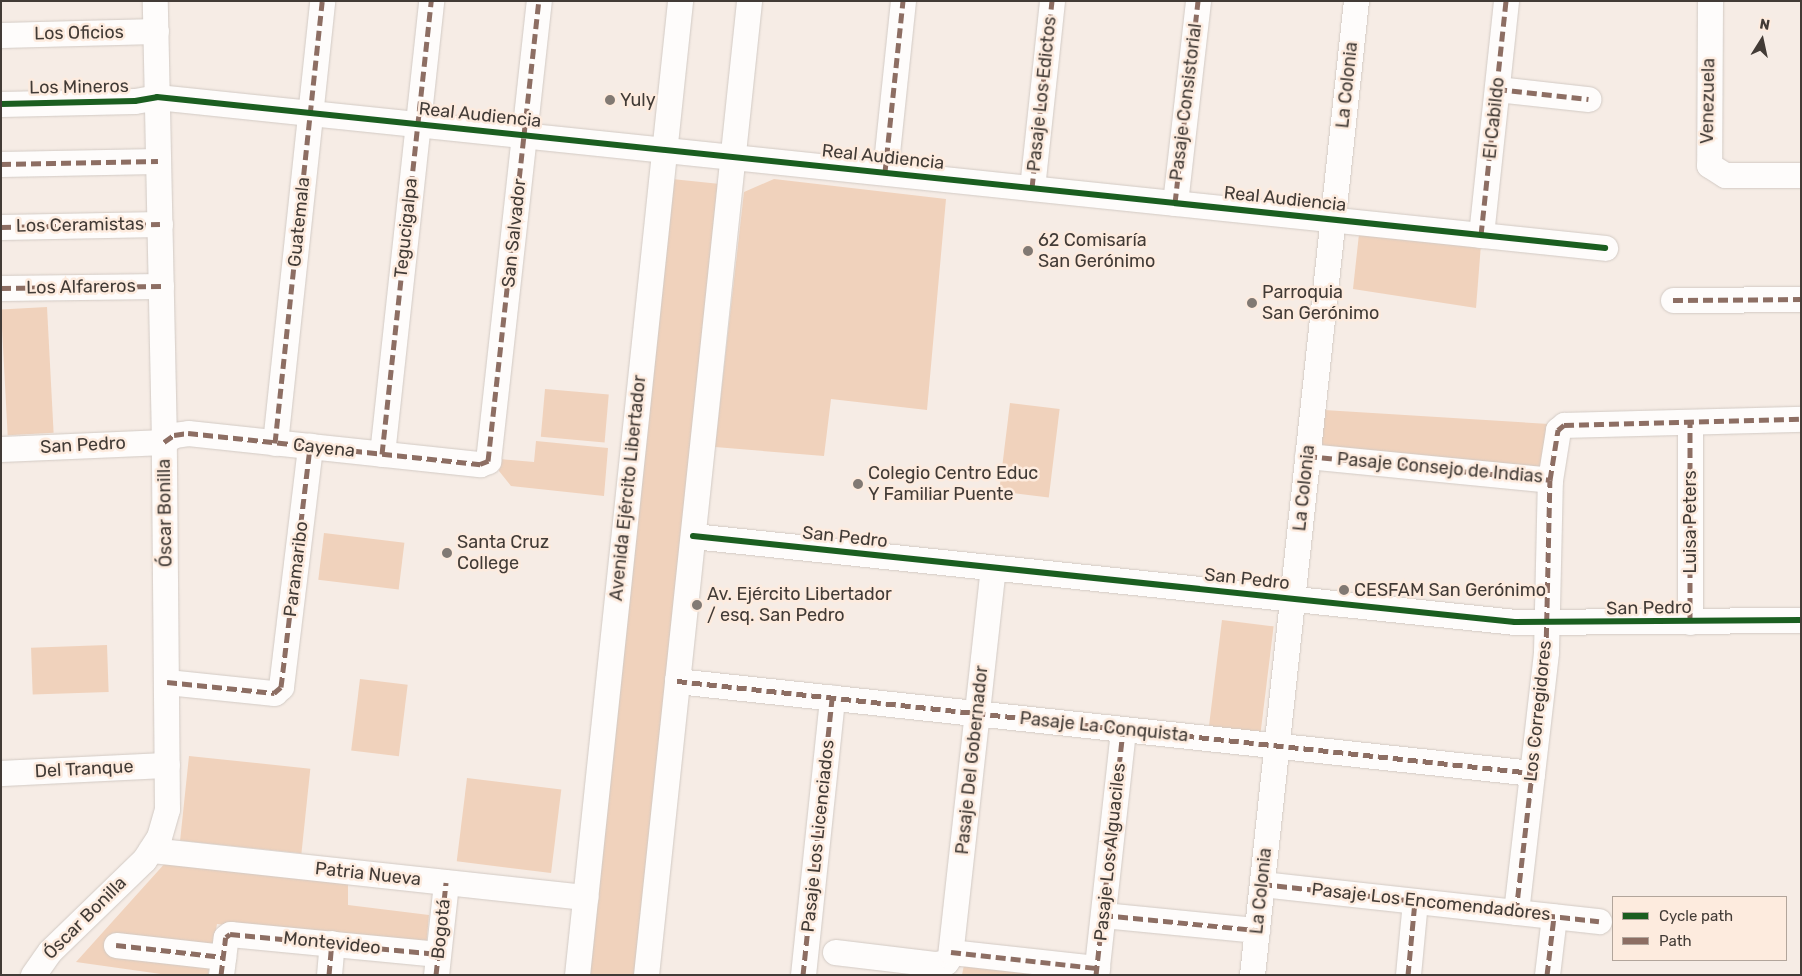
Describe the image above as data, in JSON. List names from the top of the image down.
{
  "streets": {
    "street": [
      "Los Oficios",
      "La Colonia",
      "Los Mineros",
      "Pasaje Los Edictos",
      "Venezuela",
      "Pasaje Consistorial",
      "Real Audiencia",
      "El Cabildo",
      "Guatemala",
      "Los Ceramistas",
      "Tegucigalpa",
      "San Salvador",
      "Los Alfareros",
      "San Pedro",
      "Cayena",
      "Pasaje Consejo de Indias",
      "Avenida Ejército Libertador",
      "Óscar Bonilla",
      "Luisa Peters",
      "Paramaribo",
      "Los Corregidores",
      "Pasaje La Conquista",
      "Pasaje Del Gobernador",
      "Del Tranque",
      "Pasaje Los Licenciados",
      "Pasaje Los Alguaciles",
      "Patria Nueva",
      "Pasaje Los Encomendadores",
      "Bogotá",
      "Montevideo"
    ]
  },
  "crossings": [
    ["Los Oficios", "Óscar Bonilla"],
    ["La Colonia", "Real Audiencia"],
    ["La Colonia", "San Pedro"],
    ["La Colonia", "Pasaje Consejo de Indias"],
    ["La Colonia", "Pasaje La Conquista"],
    ["La Colonia", "Pasaje Los Encomendadores"],
    ["Los Mineros", "Real Audiencia"],
    ["Los Mineros", "Óscar Bonilla"],
    ["Pasaje Los Edictos", "Real Audiencia"],
    ["Pasaje Consistorial", "Real Audiencia"],
    ["Real Audiencia", "El Cabildo"],
    ["Real Audiencia", "Guatemala"],
    ["Real Audiencia", "Tegucigalpa"],
    ["Real Audiencia", "San Salvador"],
    ["Real Audiencia", "Avenida Ejército Libertador"],
    ["Real Audiencia", "Óscar Bonilla"],
    ["Guatemala", "Cayena"],
    ["Los Ceramistas", "Óscar Bonilla"],
    ["Tegucigalpa", "Cayena"],
    ["San Salvador", "Cayena"],
    ["Los Alfareros", "Óscar Bonilla"],
    ["San Pedro", "Cayena"],
    ["San Pedro", "Óscar Bonilla"],
    ["San Pedro", "Luisa Peters"],
    ["San Pedro", "Los Corregidores"],
    ["San Pedro", "Pasaje Del Gobernador"],
    ["Cayena", "Óscar Bonilla"],
    ["Cayena", "Paramaribo"],
    ["Pasaje Consejo de Indias", "Luisa Peters"],
    ["Pasaje Consejo de Indias", "Los Corregidores"],
    ["Avenida Ejército Libertador", "Patria Nueva"],
    ["Óscar Bonilla", "Paramaribo"],
    ["Óscar Bonilla", "Del Tranque"],
    ["Óscar Bonilla", "Patria Nueva"],
    ["Los Corregidores", "Pasaje La Conquista"],
    ["Los Corregidores", "Pasaje Los Encomendadores"],
    ["Pasaje La Conquista", "Pasaje Del Gobernador"],
    ["Pasaje La Conquista", "Pasaje Los Licenciados"],
    ["Pasaje La Conquista", "Pasaje Los Alguaciles"],
    ["Patria Nueva", "Bogotá"],
    ["Bogotá", "Montevideo"]
  ],
  "places": [
    "Yuly",
    "62 Comisaría San Gerónimo",
    "Parroquia San Gerónimo",
    "Colegio Centro Educ Y Familiar Puente",
    "Santa Cruz College",
    "CESFAM San Gerónimo",
    "Av. Ejército Libertador / esq. San Pedro"
  ],
  "legend": ["Cycle path", "Path"],
  "north": "top"
}
